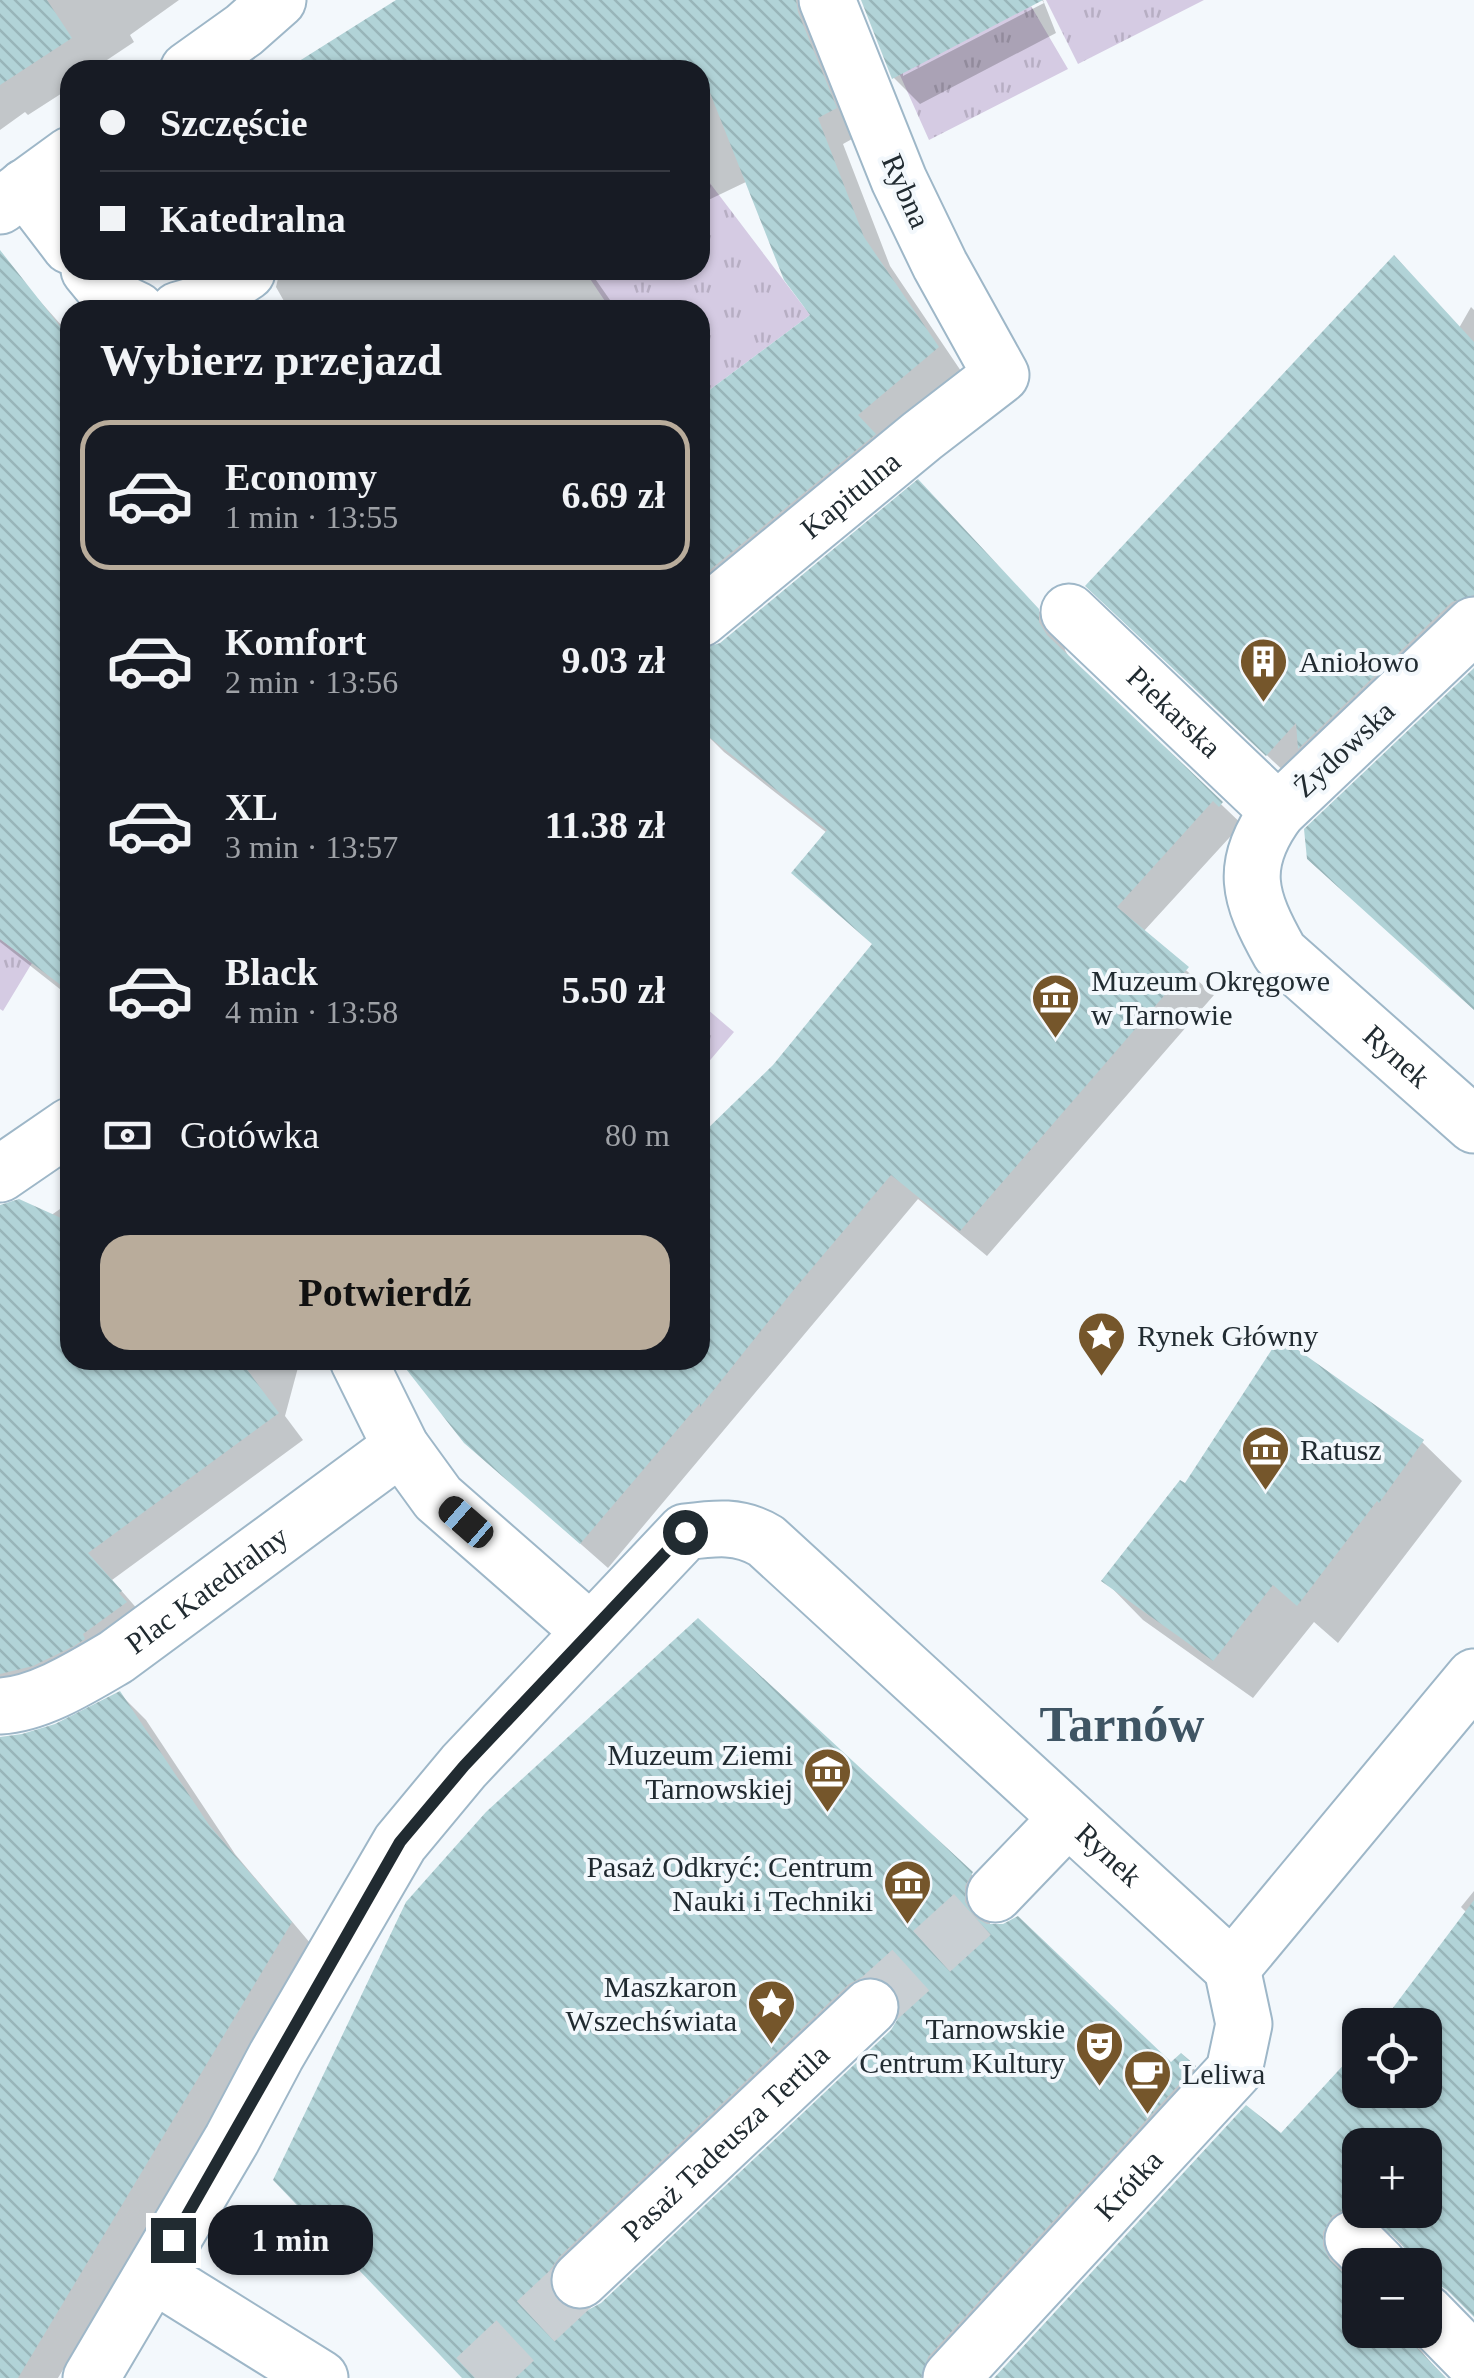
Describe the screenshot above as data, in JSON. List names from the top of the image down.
{
  "streets": {
    "street": [
      "Rybna",
      "Kapitulna",
      "Piekarska",
      "Żydowska",
      "Rynek",
      "Plac Katedralny",
      "Pasaż Tadeusza Tertila",
      "Krótka"
    ]
  },
  "crossings": [
    ["Rybna", "Kapitulna"],
    ["Piekarska", "Żydowska"],
    ["Żydowska", "Rynek"],
    ["Rynek", "Krótka"]
  ],
  "districts": ["Tarnów"],
  "places": {
    "building": ["Aniołowo"],
    "museum": [
      "Muzeum Okręgowe w Tarnowie",
      "Ratusz",
      "Muzeum Ziemi Tarnowskiej",
      "Pasaż Odkryć: Centrum Nauki i Techniki"
    ],
    "place": ["Rynek Główny", "Maszkaron Wszechświata"],
    "theatre": ["Tarnowskie Centrum Kultury"],
    "cafe": ["Leliwa"]
  },
  "page": {
    "banner": ["Szczęście", "Katedralna"],
    "heading": "Wybierz przejazd",
    "list": [
      {
        "name": "Economy",
        "note": "1 min · 13:55",
        "value": "6.69 zł"
      },
      {
        "name": "Komfort",
        "note": "2 min · 13:56",
        "value": "9.03 zł"
      },
      {
        "name": "XL",
        "note": "3 min · 13:57",
        "value": "11.38 zł"
      },
      {
        "name": "Black",
        "note": "4 min · 13:58",
        "value": "5.50 zł"
      }
    ],
    "pay": ["Gotówka", "80 m"],
    "buttons": "Potwierdź",
    "map_buttons": ["+", "−"],
    "bubble": "1 min"
  }
}
